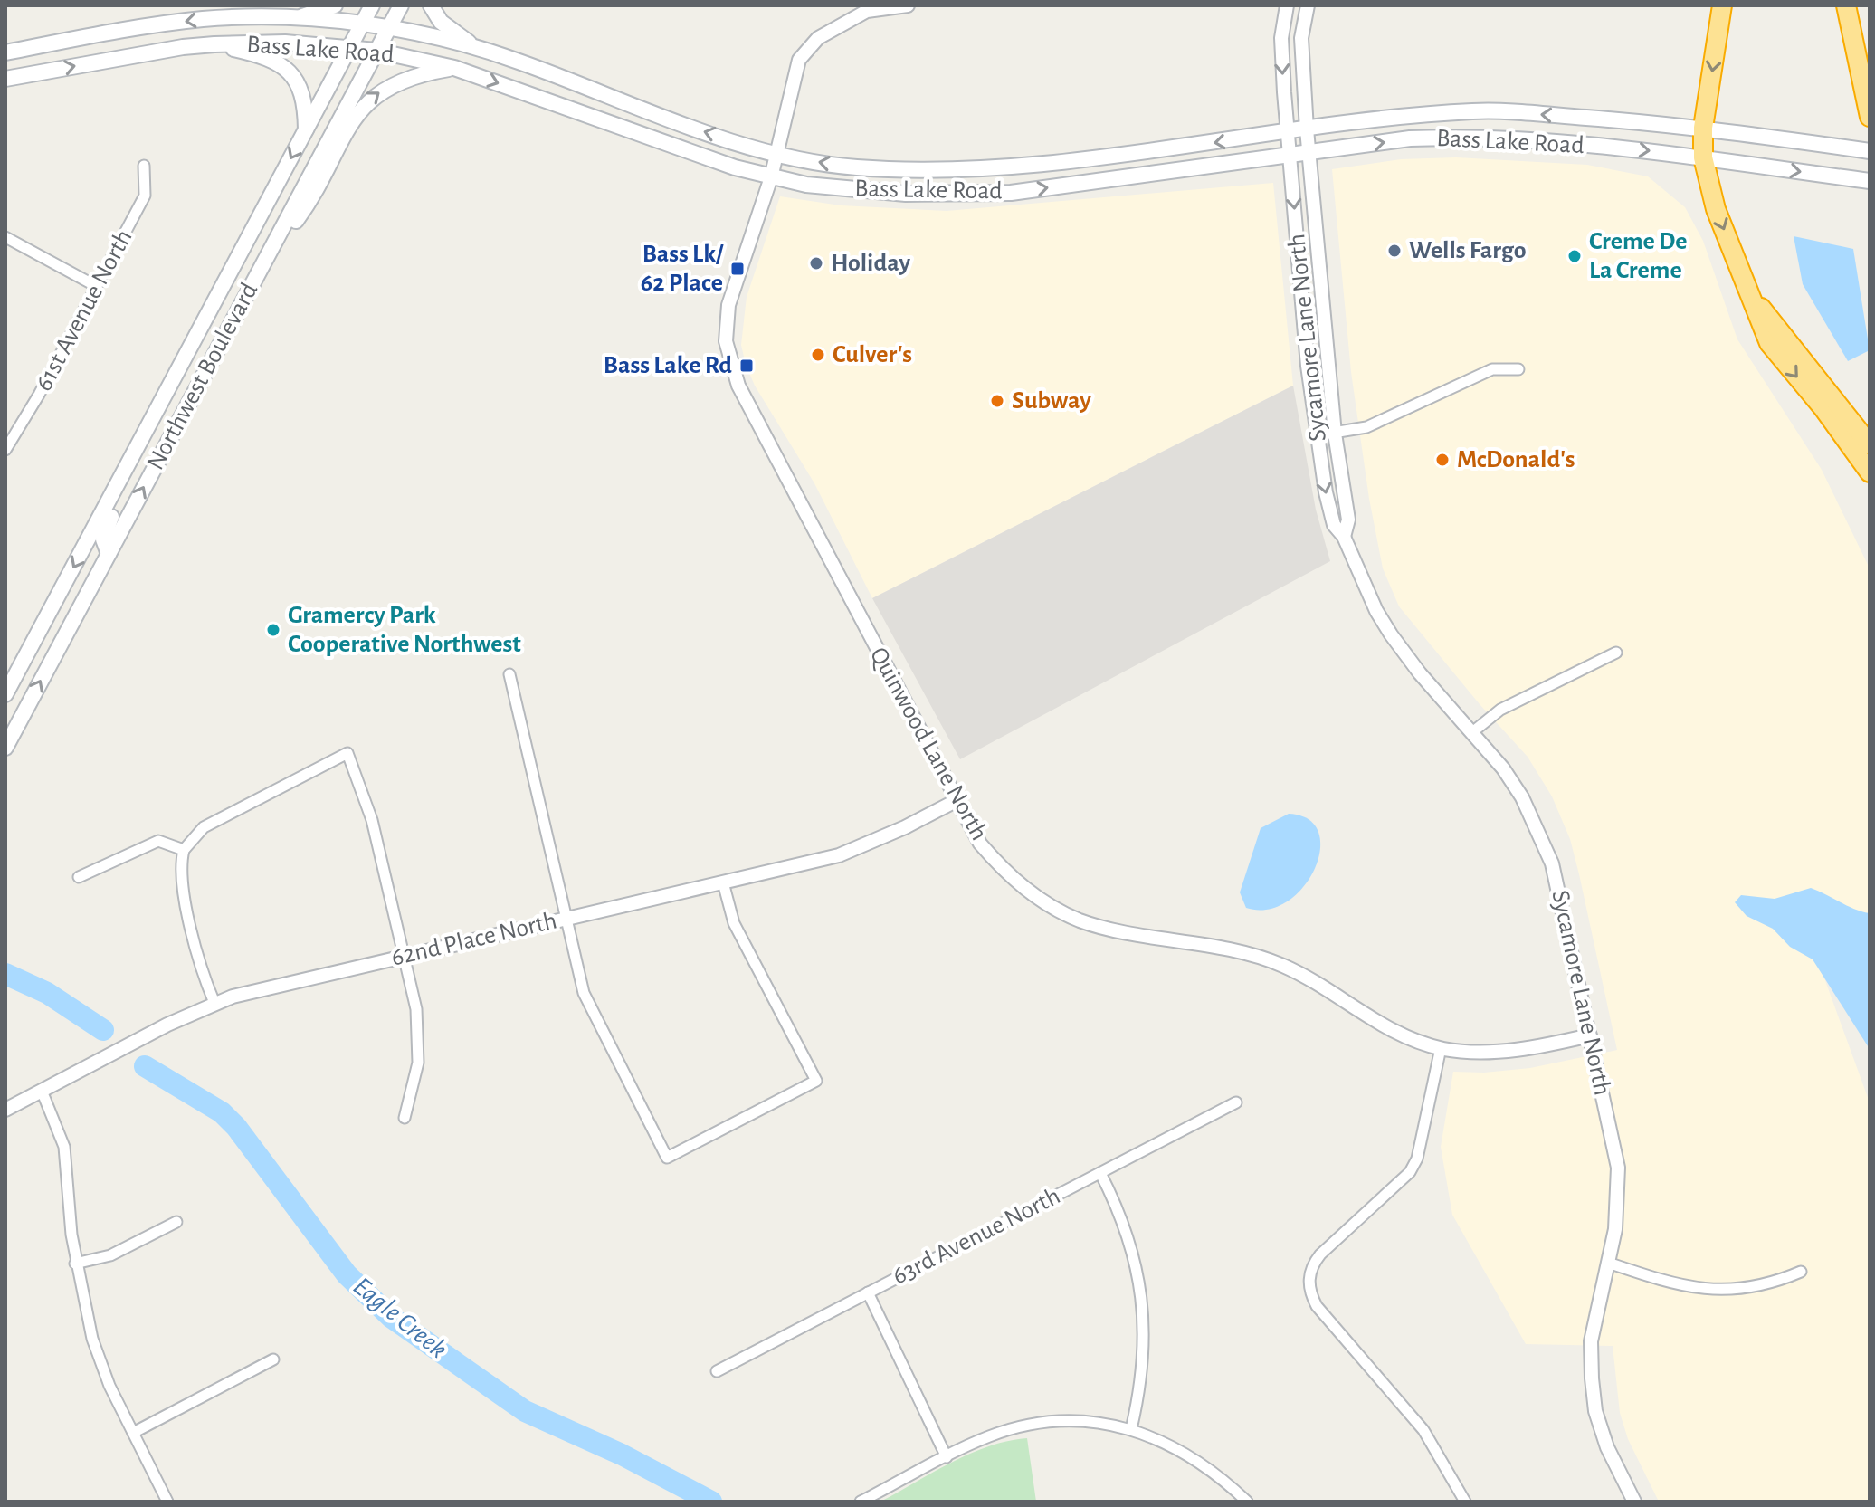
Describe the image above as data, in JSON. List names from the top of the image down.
{
  "streets": {
    "main road": ["Bass Lake Road", "Northwest Boulevard"],
    "street": [
      "61st Avenue North",
      "Sycamore Lane North",
      "Quinwood Lane North",
      "62nd Place North",
      "63rd Avenue North"
    ]
  },
  "crossings": [
    ["Bass Lake Road", "Sycamore Lane North"],
    ["Bass Lake Road", "Northwest Boulevard"],
    ["Bass Lake Road", "Quinwood Lane North"],
    ["Sycamore Lane North", "Quinwood Lane North"],
    ["Quinwood Lane North", "62nd Place North"]
  ],
  "water": ["Eagle Creek"],
  "places": {
    "other": [
      "Wells Fargo",
      "Creme De La Creme",
      "Holiday",
      "Culver's",
      "Subway",
      "McDonald's",
      "Gramercy Park Cooperative Northwest"
    ],
    "transit": ["Bass Lk/ 62 Place", "Bass Lake Rd"]
  }
}
